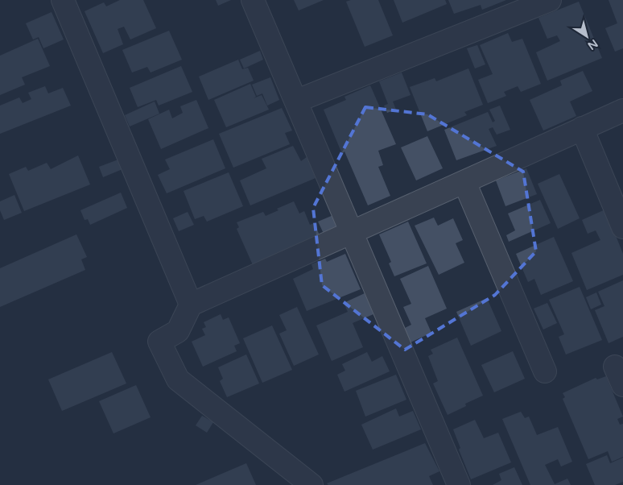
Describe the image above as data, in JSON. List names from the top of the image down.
{
  "north": "bottom right"
}
